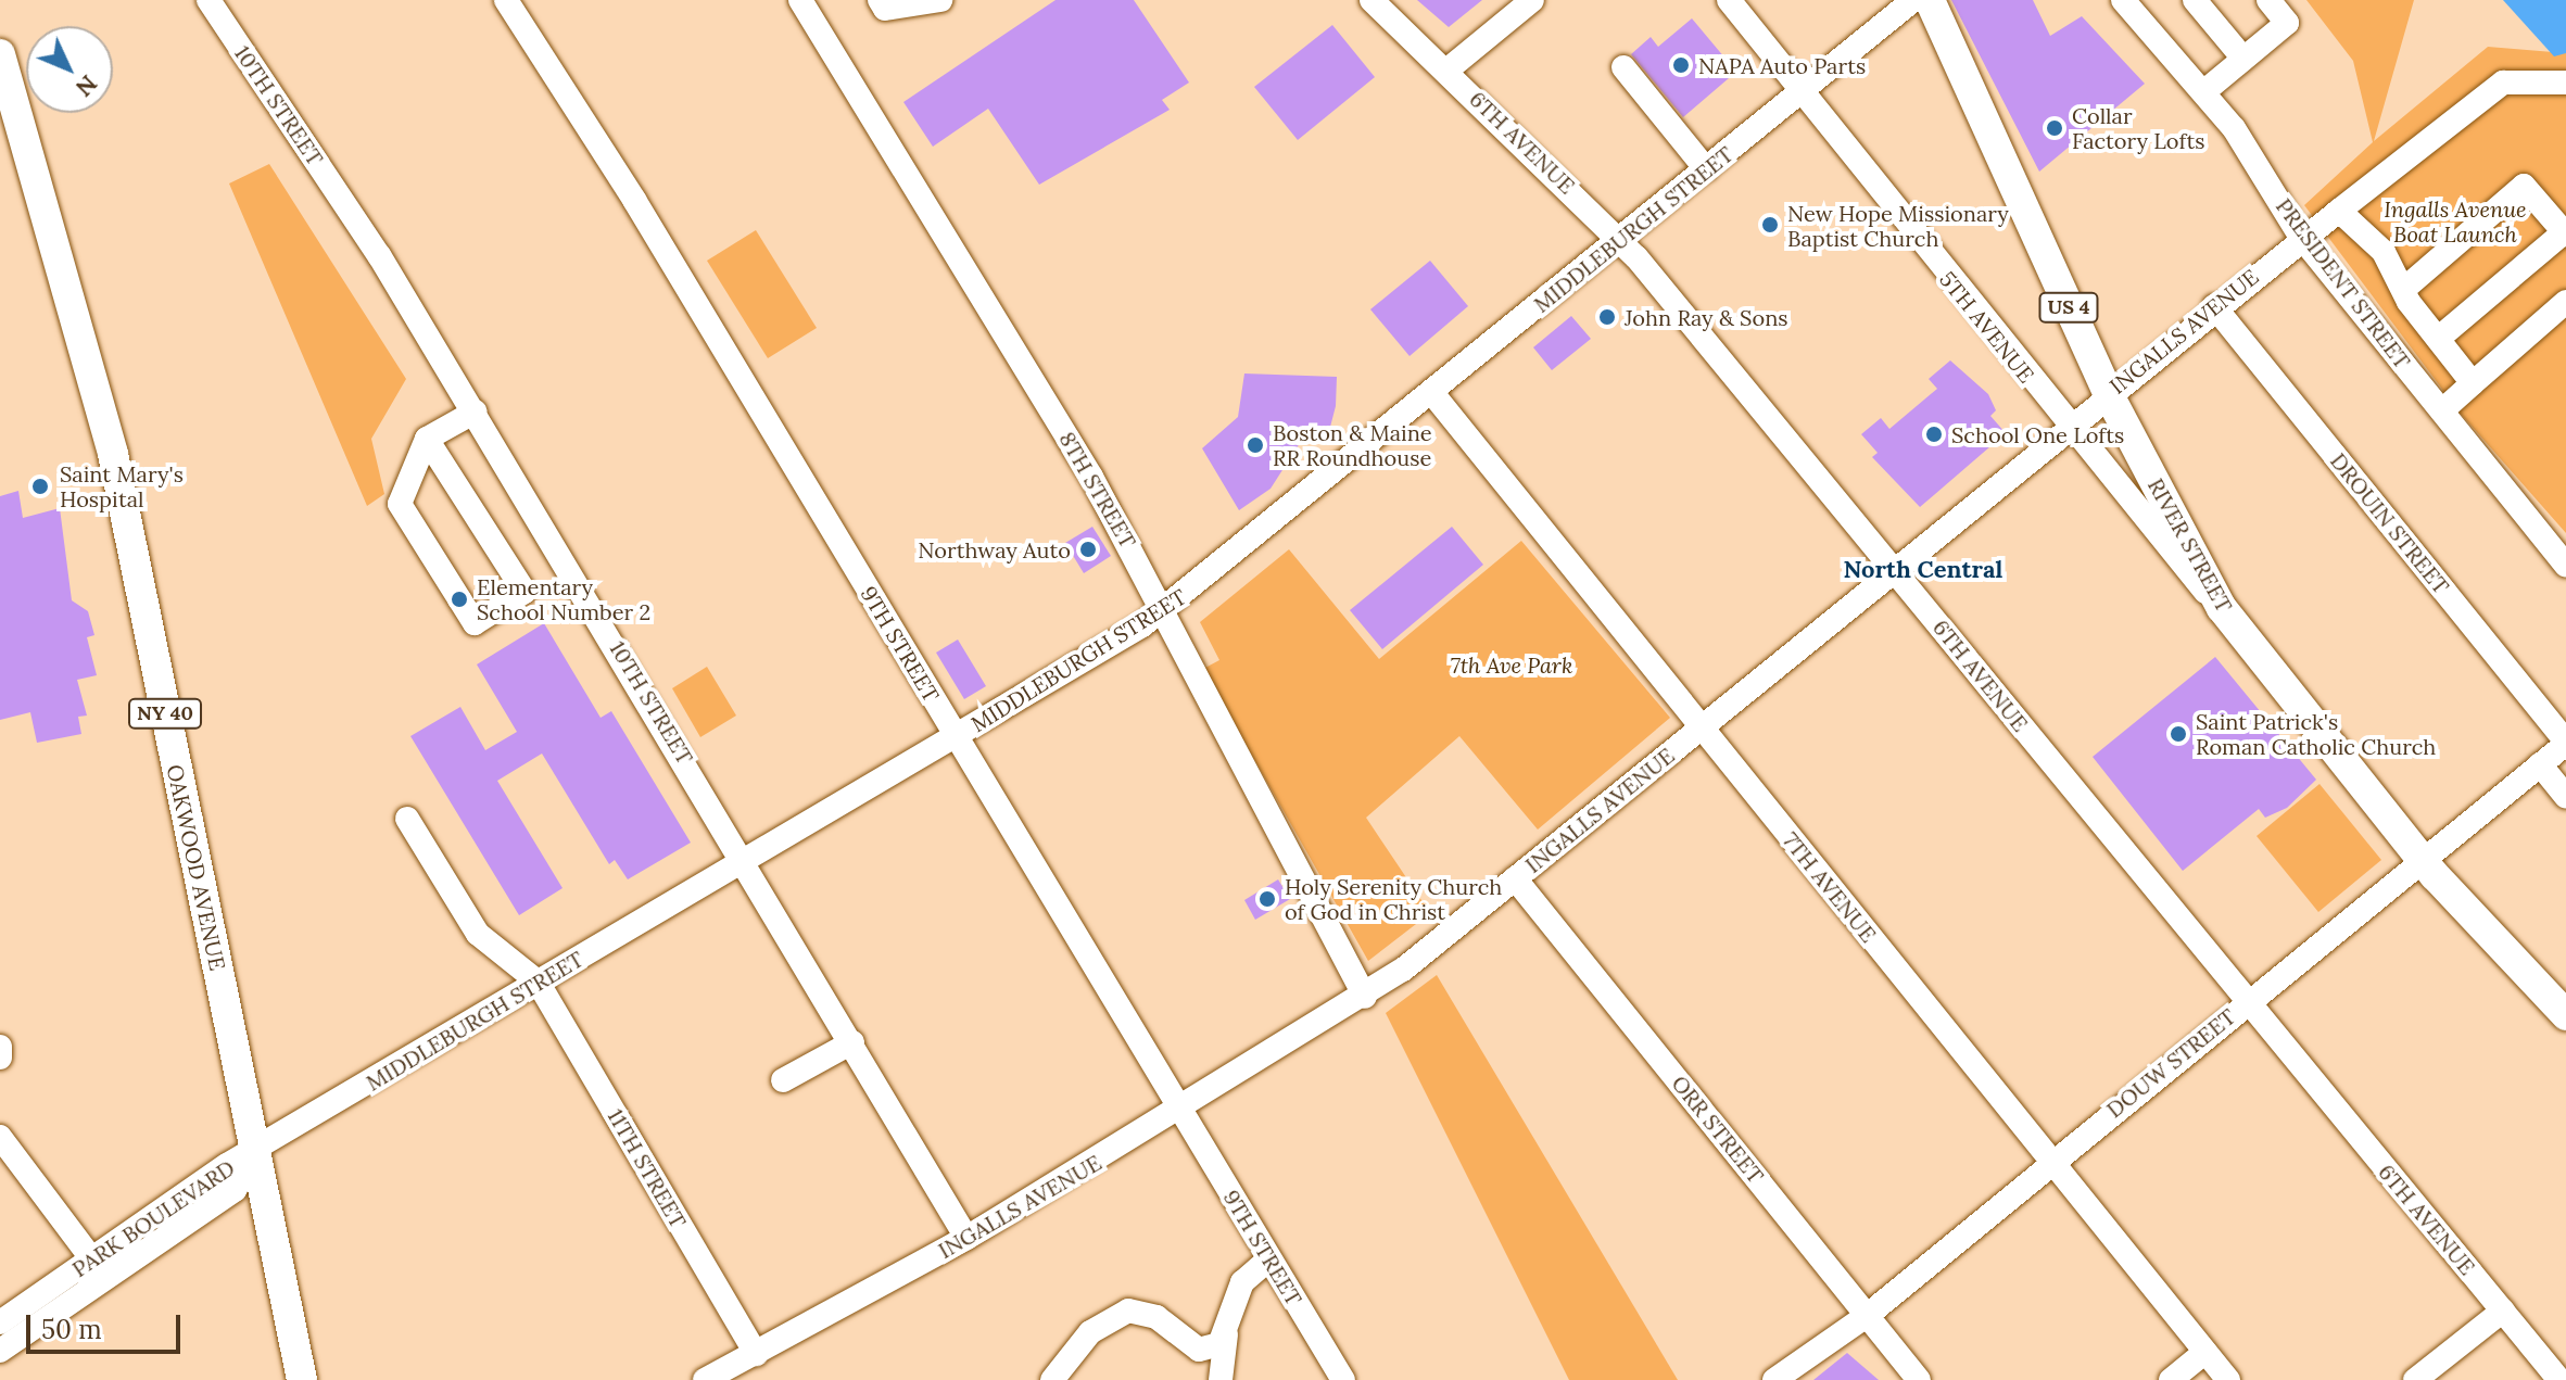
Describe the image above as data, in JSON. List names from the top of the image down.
{
  "streets": {
    "main road": [
      "US 4",
      "RIVER STREET",
      "NY 40",
      "OAKWOOD AVENUE"
    ],
    "street": [
      "10TH STREET",
      "6TH AVENUE",
      "MIDDLEBURGH STREET",
      "PRESIDENT STREET",
      "5TH AVENUE",
      "INGALLS AVENUE",
      "8TH STREET",
      "DROUIN STREET",
      "9TH STREET",
      "7TH AVENUE",
      "DOUW STREET",
      "ORR STREET",
      "11TH STREET",
      "PARK BOULEVARD"
    ]
  },
  "crossings": [
    ["10TH STREET", "MIDDLEBURGH STREET"],
    ["10TH STREET", "INGALLS AVENUE"],
    ["6TH AVENUE", "MIDDLEBURGH STREET"],
    ["6TH AVENUE", "INGALLS AVENUE"],
    ["6TH AVENUE", "DOUW STREET"],
    ["MIDDLEBURGH STREET", "5TH AVENUE"],
    ["MIDDLEBURGH STREET", "8TH STREET"],
    ["MIDDLEBURGH STREET", "9TH STREET"],
    ["MIDDLEBURGH STREET", "OAKWOOD AVENUE"],
    ["MIDDLEBURGH STREET", "7TH AVENUE"],
    ["MIDDLEBURGH STREET", "11TH STREET"],
    ["MIDDLEBURGH STREET", "PARK BOULEVARD"],
    ["PRESIDENT STREET", "INGALLS AVENUE"],
    ["5TH AVENUE", "INGALLS AVENUE"],
    ["5TH AVENUE", "RIVER STREET"],
    ["INGALLS AVENUE", "8TH STREET"],
    ["INGALLS AVENUE", "DROUIN STREET"],
    ["INGALLS AVENUE", "RIVER STREET"],
    ["INGALLS AVENUE", "9TH STREET"],
    ["INGALLS AVENUE", "7TH AVENUE"],
    ["INGALLS AVENUE", "ORR STREET"],
    ["INGALLS AVENUE", "11TH STREET"],
    ["DROUIN STREET", "DOUW STREET"],
    ["RIVER STREET", "DOUW STREET"],
    ["OAKWOOD AVENUE", "PARK BOULEVARD"],
    ["7TH AVENUE", "DOUW STREET"],
    ["DOUW STREET", "ORR STREET"]
  ],
  "districts": ["North Central"],
  "parks": ["Ingalls Avenue Boat Launch", "7th Ave Park"],
  "places": [
    "NAPA Auto Parts",
    "Collar Factory Lofts",
    "New Hope Missionary Baptist Church",
    "John Ray & Sons",
    "School One Lofts",
    "Boston & Maine RR Roundhouse",
    "Saint Mary's Hospital",
    "Northway Auto",
    "Elementary School Number 2",
    "Saint Patrick's Roman Catholic Church",
    "Holy Serenity Church of God in Christ"
  ],
  "scale_bar": "50 m",
  "north": "bottom right"
}
